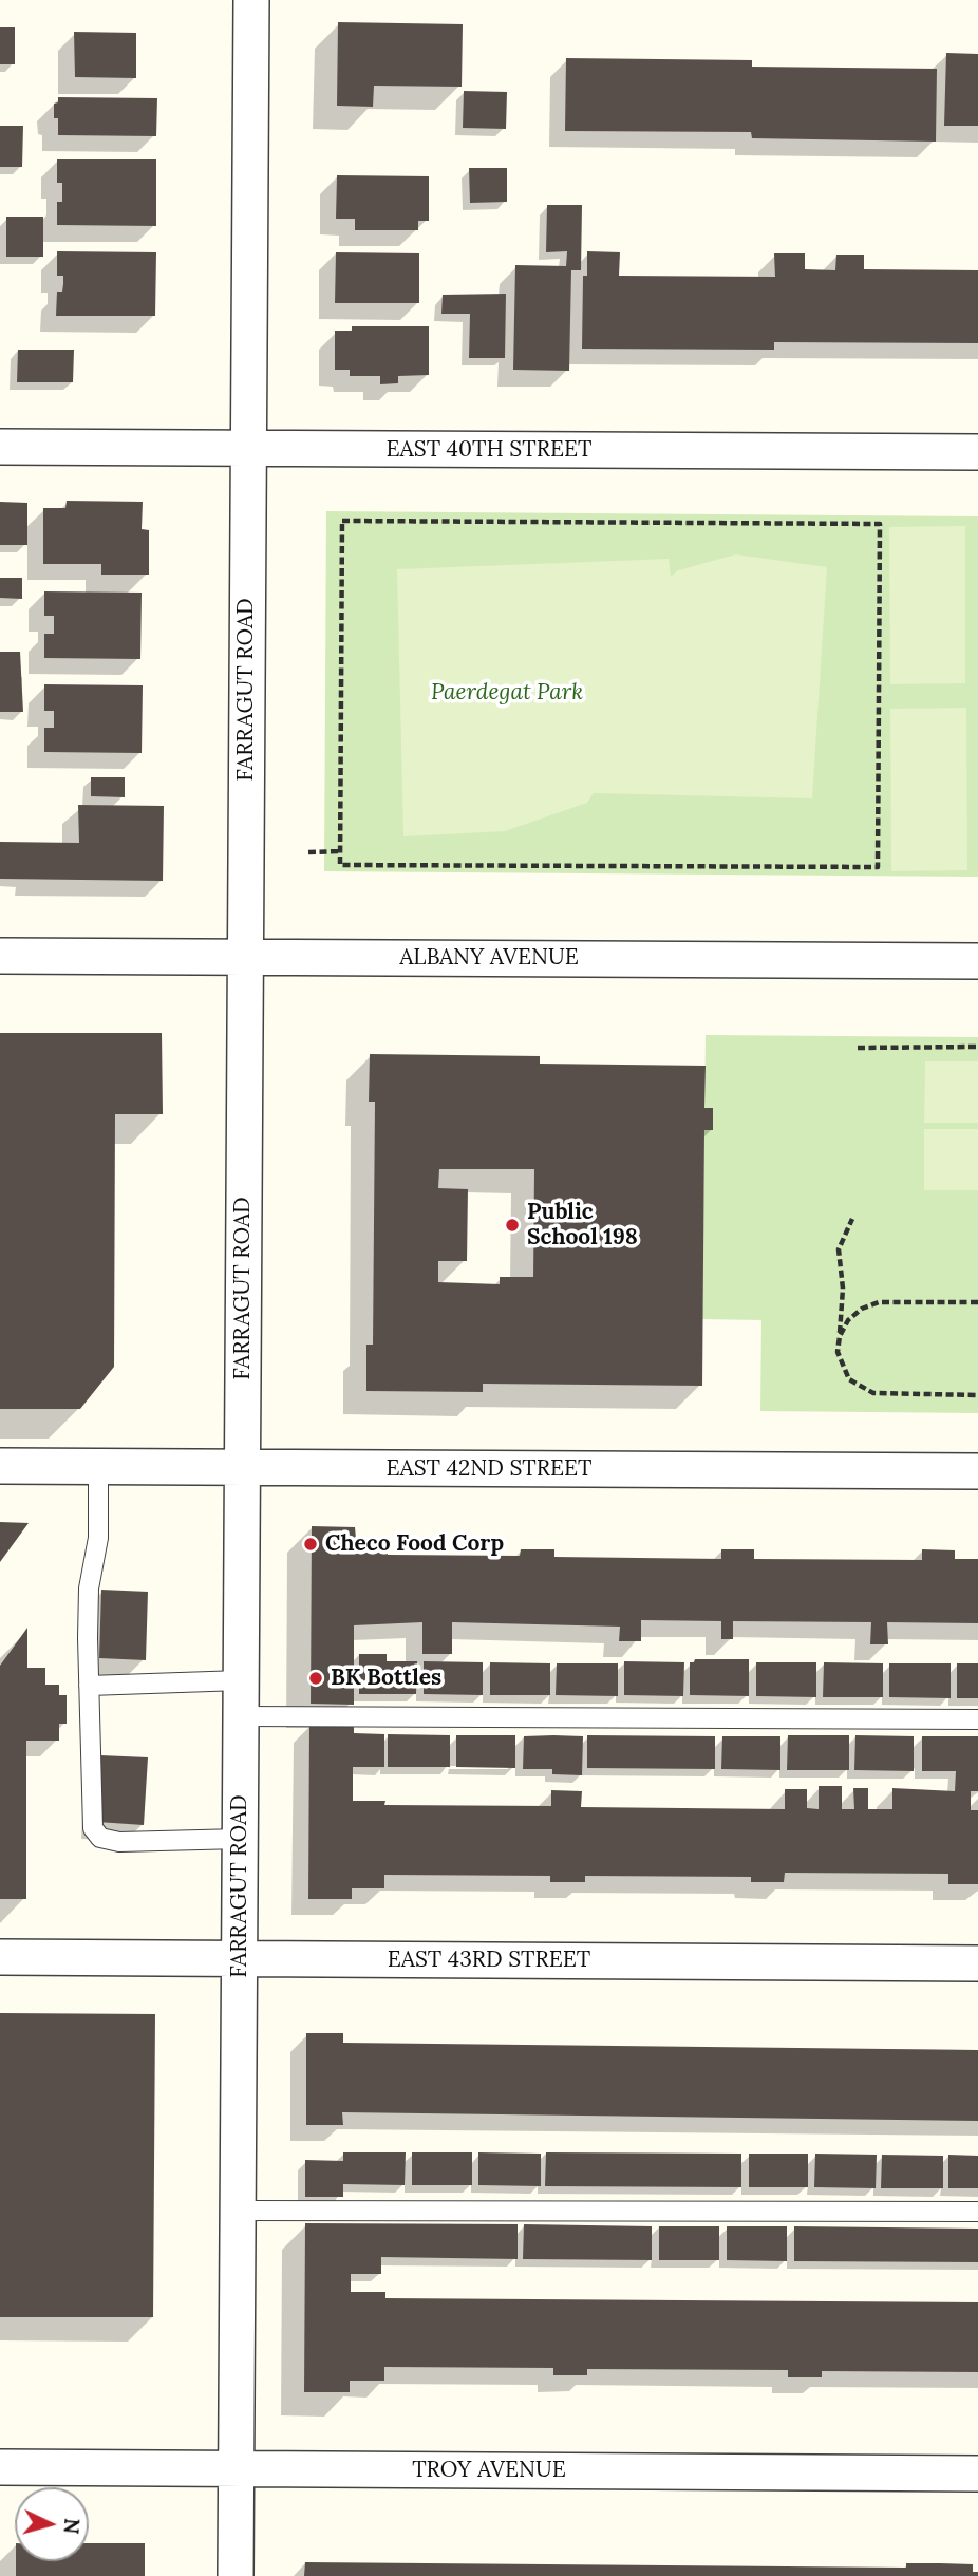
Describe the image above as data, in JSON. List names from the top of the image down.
{
  "streets": {
    "street": [
      "EAST 40TH STREET",
      "FARRAGUT ROAD",
      "ALBANY AVENUE",
      "EAST 42ND STREET",
      "EAST 43RD STREET",
      "TROY AVENUE"
    ]
  },
  "crossings": [
    ["EAST 40TH STREET", "FARRAGUT ROAD"],
    ["FARRAGUT ROAD", "ALBANY AVENUE"],
    ["FARRAGUT ROAD", "EAST 42ND STREET"],
    ["FARRAGUT ROAD", "EAST 43RD STREET"],
    ["FARRAGUT ROAD", "TROY AVENUE"]
  ],
  "parks": ["Paerdegat Park"],
  "places": ["Public School 198", "Checo Food Corp", "BK Bottles"],
  "north": "right"
}
